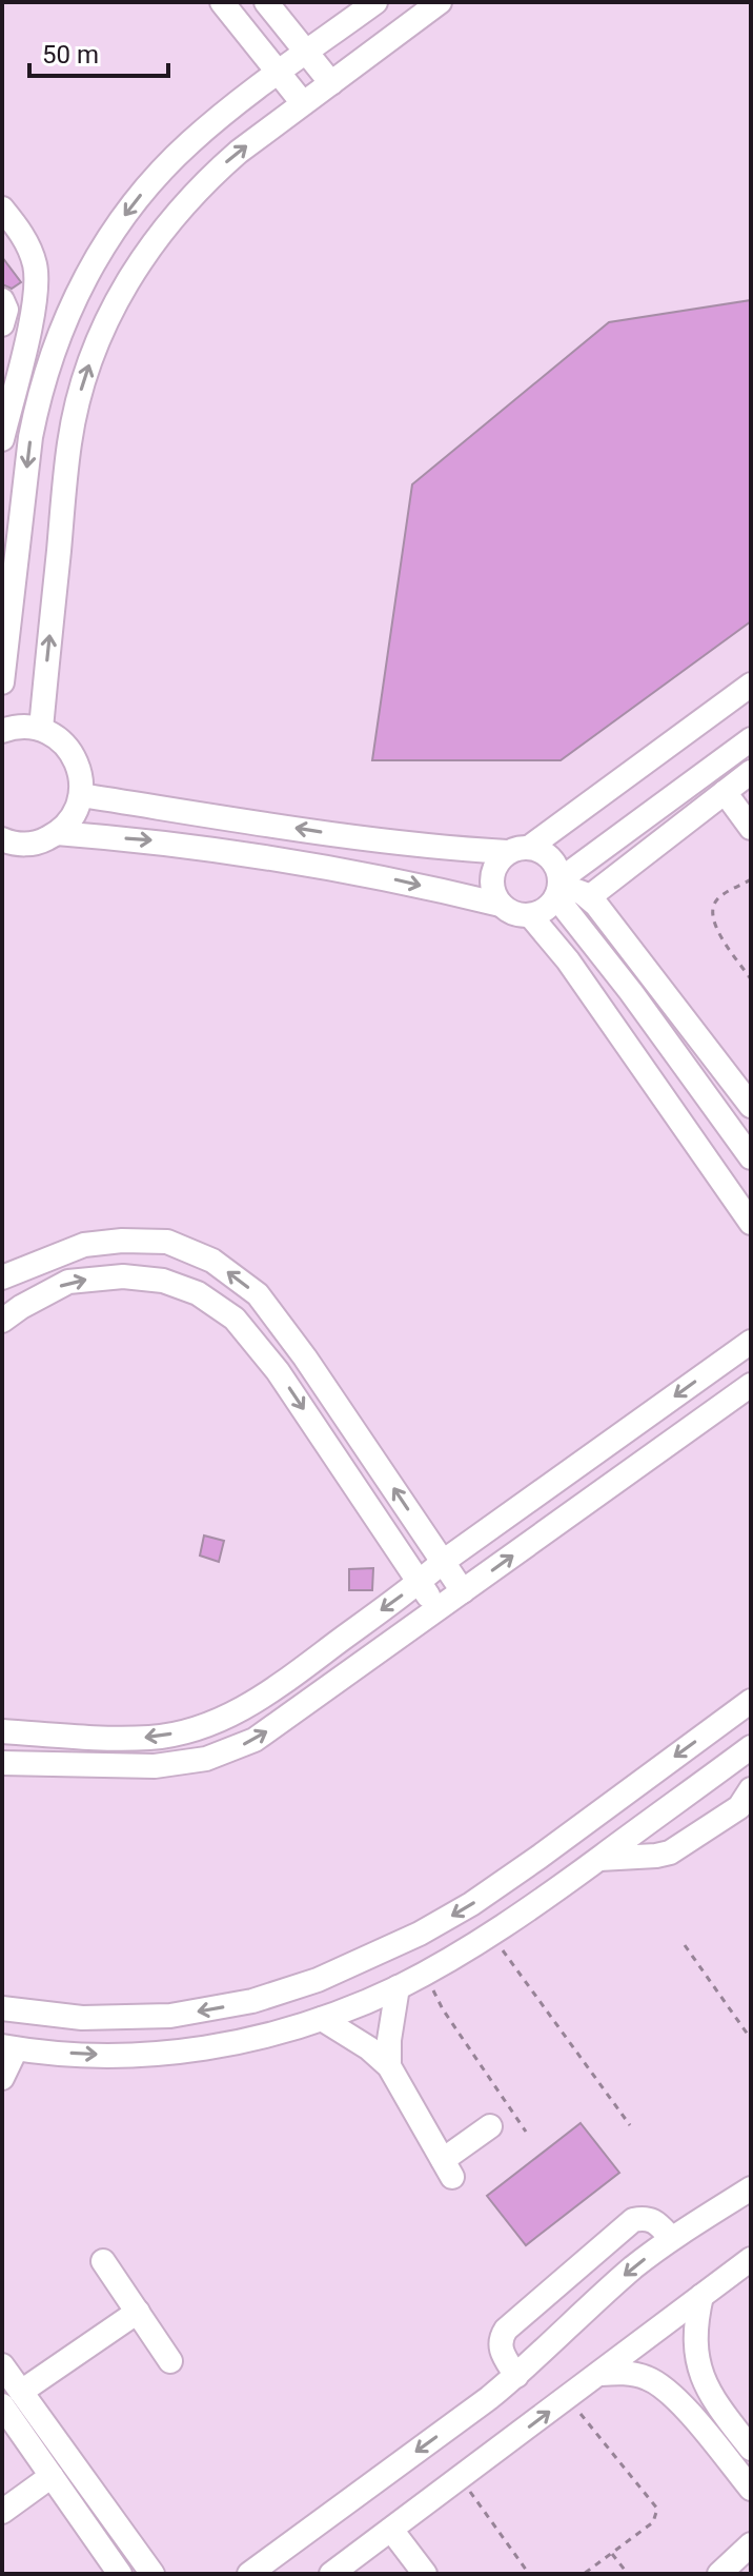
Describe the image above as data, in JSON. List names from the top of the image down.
{
  "scale_bar": "50 m"
}
